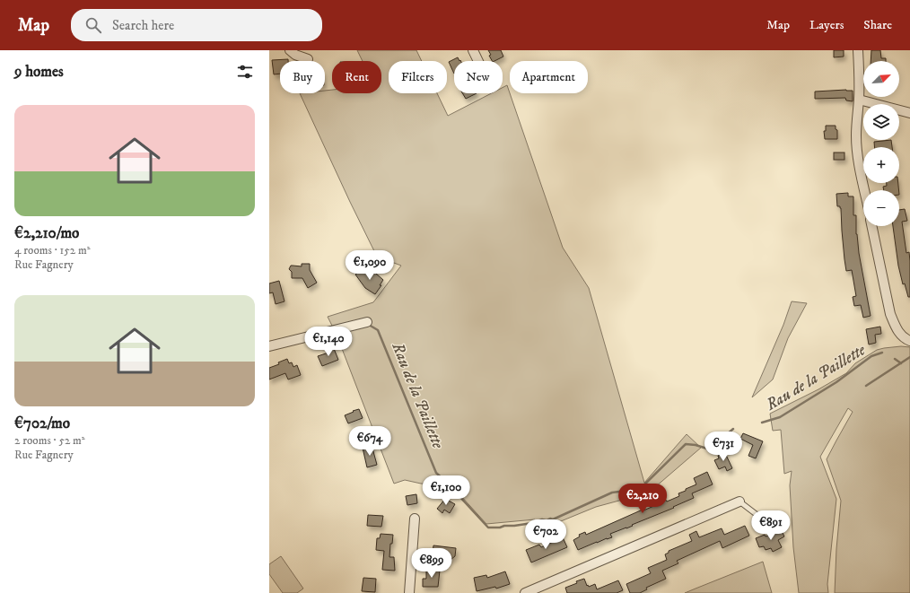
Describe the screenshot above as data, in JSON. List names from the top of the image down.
{
  "water": ["Rau de la Paillette"],
  "north": "top right",
  "page": {
    "header": "Map",
    "search": "Search here",
    "nav": ["Map", "Layers", "Share"],
    "heading": "9 homes",
    "map_buttons": ["+", "−"],
    "chip": [
      "Buy",
      "Rent",
      "Filters",
      "New",
      "Apartment"
    ],
    "list": [
      {
        "name": "€2,210/mo",
        "note": "4 rooms · 152 m² · Rue Fagnery"
      },
      {
        "name": "€702/mo",
        "note": "2 rooms · 52 m² · Rue Fagnery"
      }
    ],
    "price": [
      "€1,090",
      "€1,140",
      "€674",
      "€731",
      "€1,100",
      "€2,210",
      "€891",
      "€702",
      "€899"
    ]
  }
}
